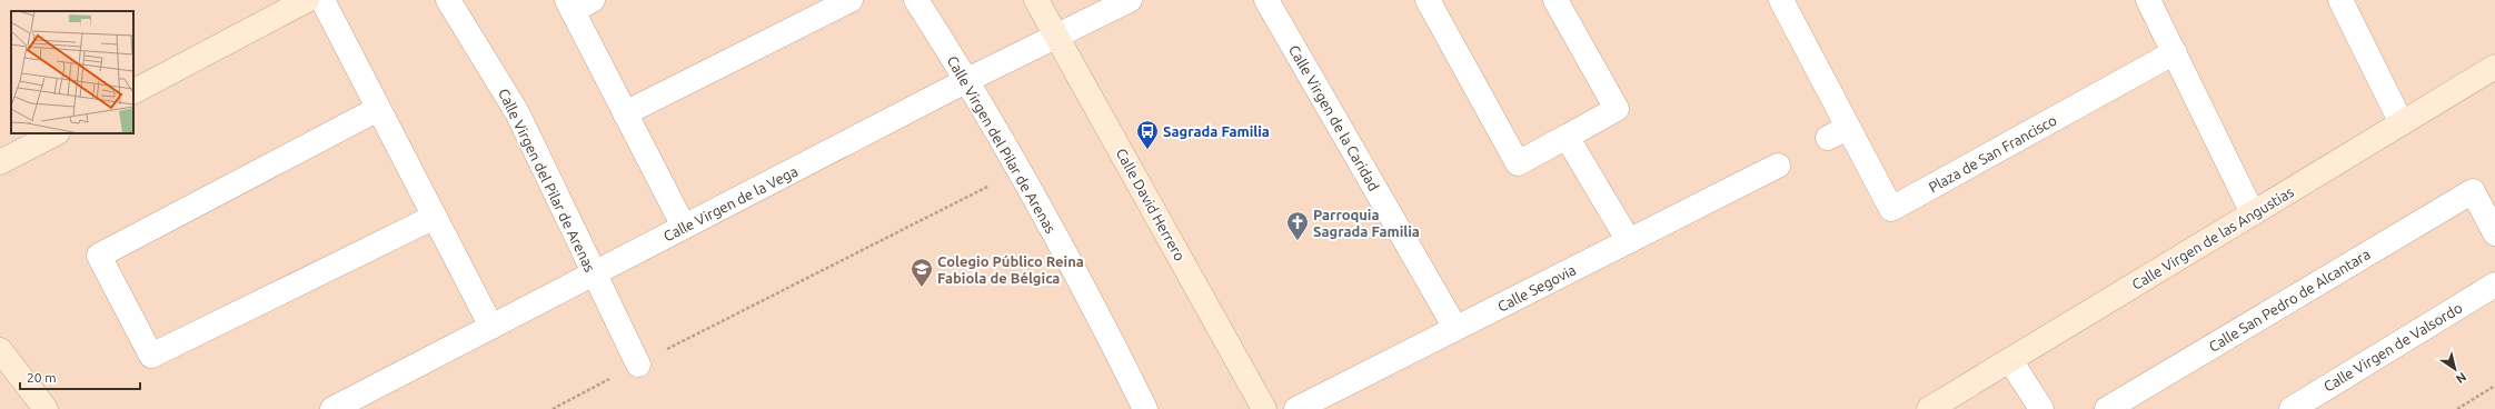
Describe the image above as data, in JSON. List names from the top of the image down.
{
  "streets": {
    "street": [
      "Calle Virgen de la Caridad",
      "Calle Virgen del Pilar de Arenas",
      "Plaza de San Francisco",
      "Calle Virgen de la Vega",
      "Calle David Herrero",
      "Calle Virgen de las Angustias",
      "Calle Segovia",
      "Calle San Pedro de Alcantara",
      "Calle Virgen de Valsordo"
    ]
  },
  "crossings": [
    ["Calle Virgen de la Caridad", "Calle Segovia"],
    ["Calle Virgen del Pilar de Arenas", "Calle Virgen de la Vega"],
    ["Calle Virgen de la Vega", "Calle David Herrero"]
  ],
  "places": {
    "bus stop": ["Sagrada Familia"],
    "church": ["Parroquia Sagrada Familia"],
    "school or university": ["Colegio Público Reina Fabiola de Bélgica"]
  },
  "scale_bar": "20 m",
  "north": "bottom right"
}
